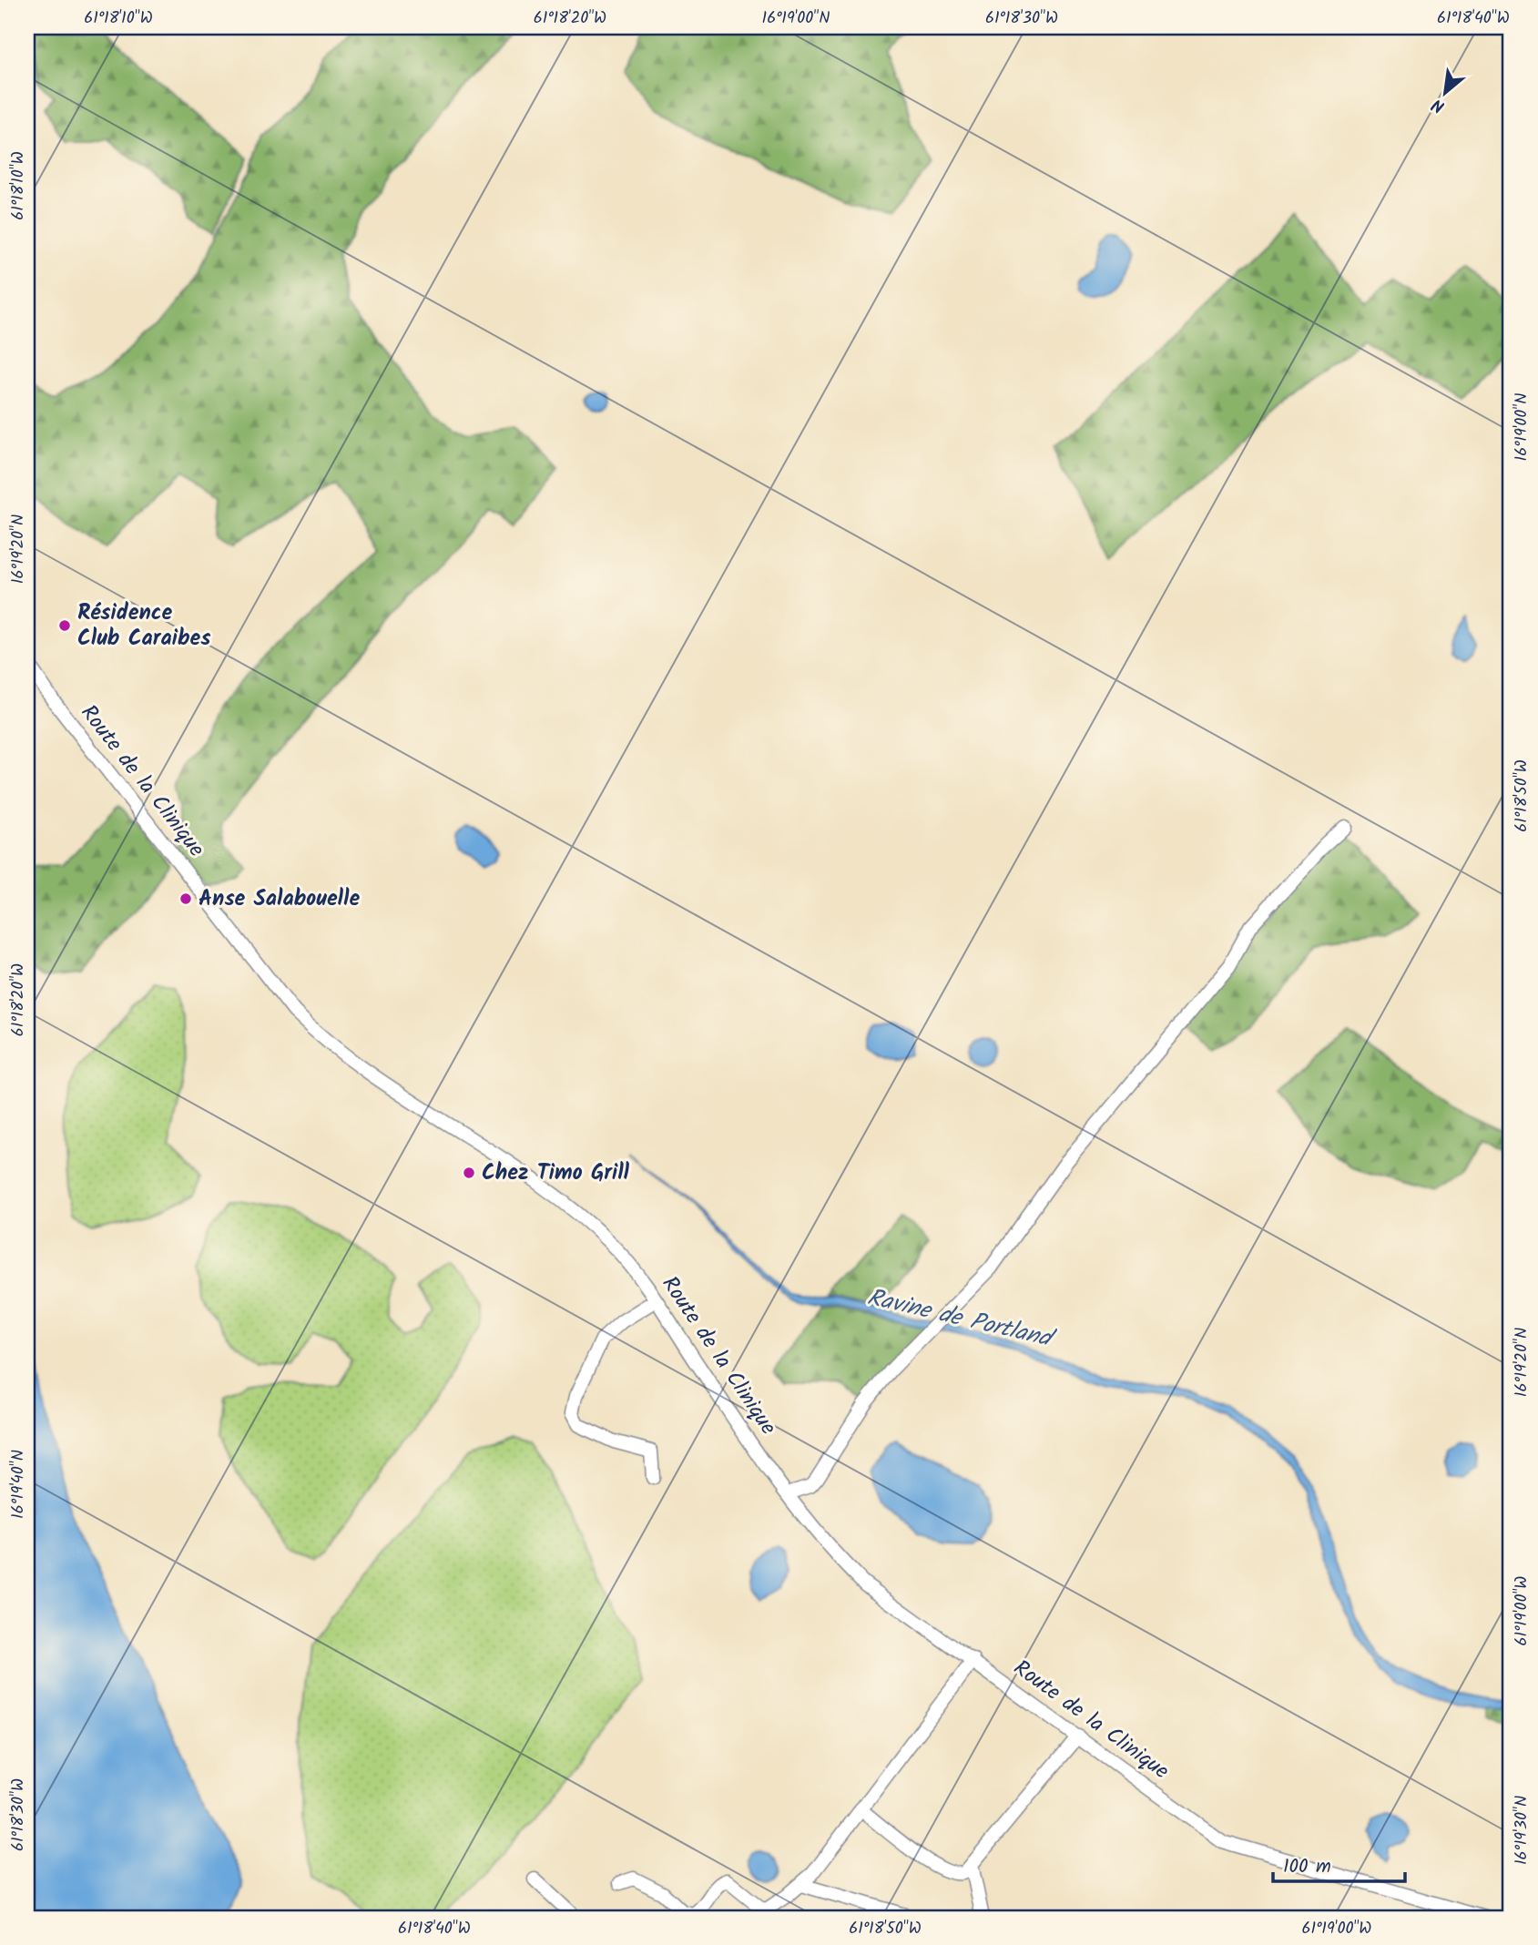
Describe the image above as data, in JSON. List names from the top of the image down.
{
  "streets": {
    "street": ["Route de la Clinique"]
  },
  "water": ["Ravine de Portland"],
  "places": ["Résidence Club Caraibes", "Anse Salabouelle", "Chez Timo Grill"],
  "scale_bar": "100 m",
  "north": "bottom left",
  "coordinates": [
    "61°18'10\"W",
    "61°18'20\"W",
    "16°19'00\"N",
    "61°18'30\"W",
    "61°18'40\"W",
    "16°19'20\"N",
    "61°18'50\"W",
    "16°19'40\"N",
    "61°19'00\"W",
    "16°19'30\"N"
  ]
}
